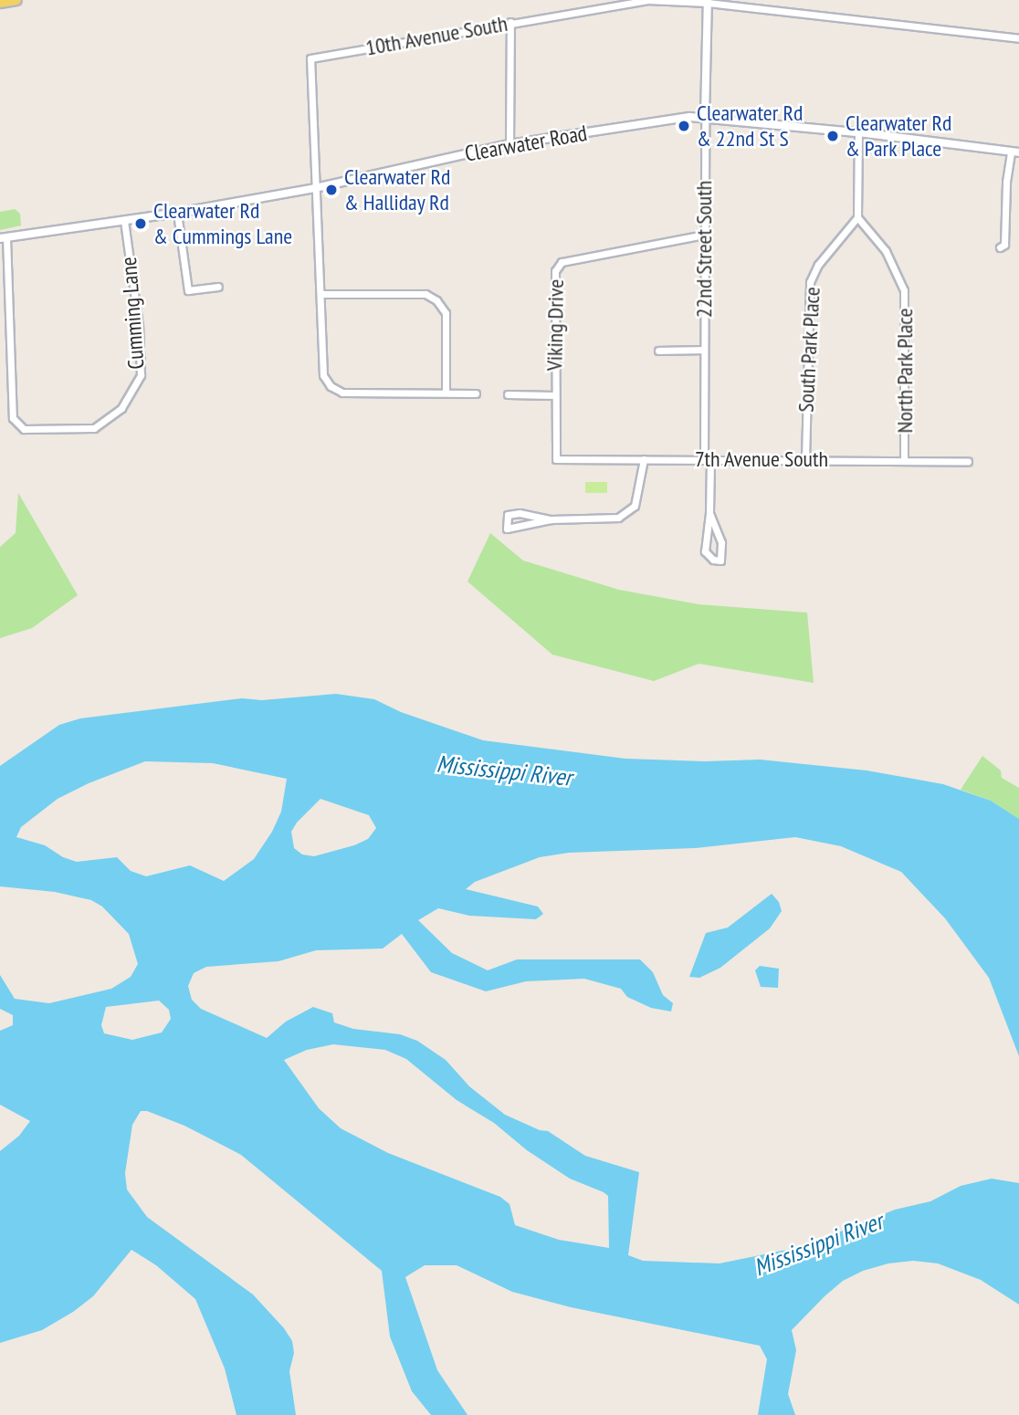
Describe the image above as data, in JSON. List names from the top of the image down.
{
  "streets": {
    "street": [
      "10th Avenue South",
      "Clearwater Road",
      "22nd Street South",
      "Cumming Lane",
      "Viking Drive",
      "South Park Place",
      "North Park Place",
      "7th Avenue South"
    ]
  },
  "crossings": [
    ["10th Avenue South", "Clearwater Road"],
    ["10th Avenue South", "22nd Street South"],
    ["Clearwater Road", "22nd Street South"],
    ["Clearwater Road", "Cumming Lane"],
    ["22nd Street South", "Viking Drive"],
    ["22nd Street South", "7th Avenue South"],
    ["Viking Drive", "7th Avenue South"],
    ["South Park Place", "North Park Place"],
    ["South Park Place", "7th Avenue South"],
    ["North Park Place", "7th Avenue South"]
  ],
  "water": ["Mississippi River"],
  "places": [
    "Clearwater Rd & 22nd St S",
    "Clearwater Rd & Park Place",
    "Clearwater Rd & Halliday Rd",
    "Clearwater Rd & Cummings Lane"
  ]
}
